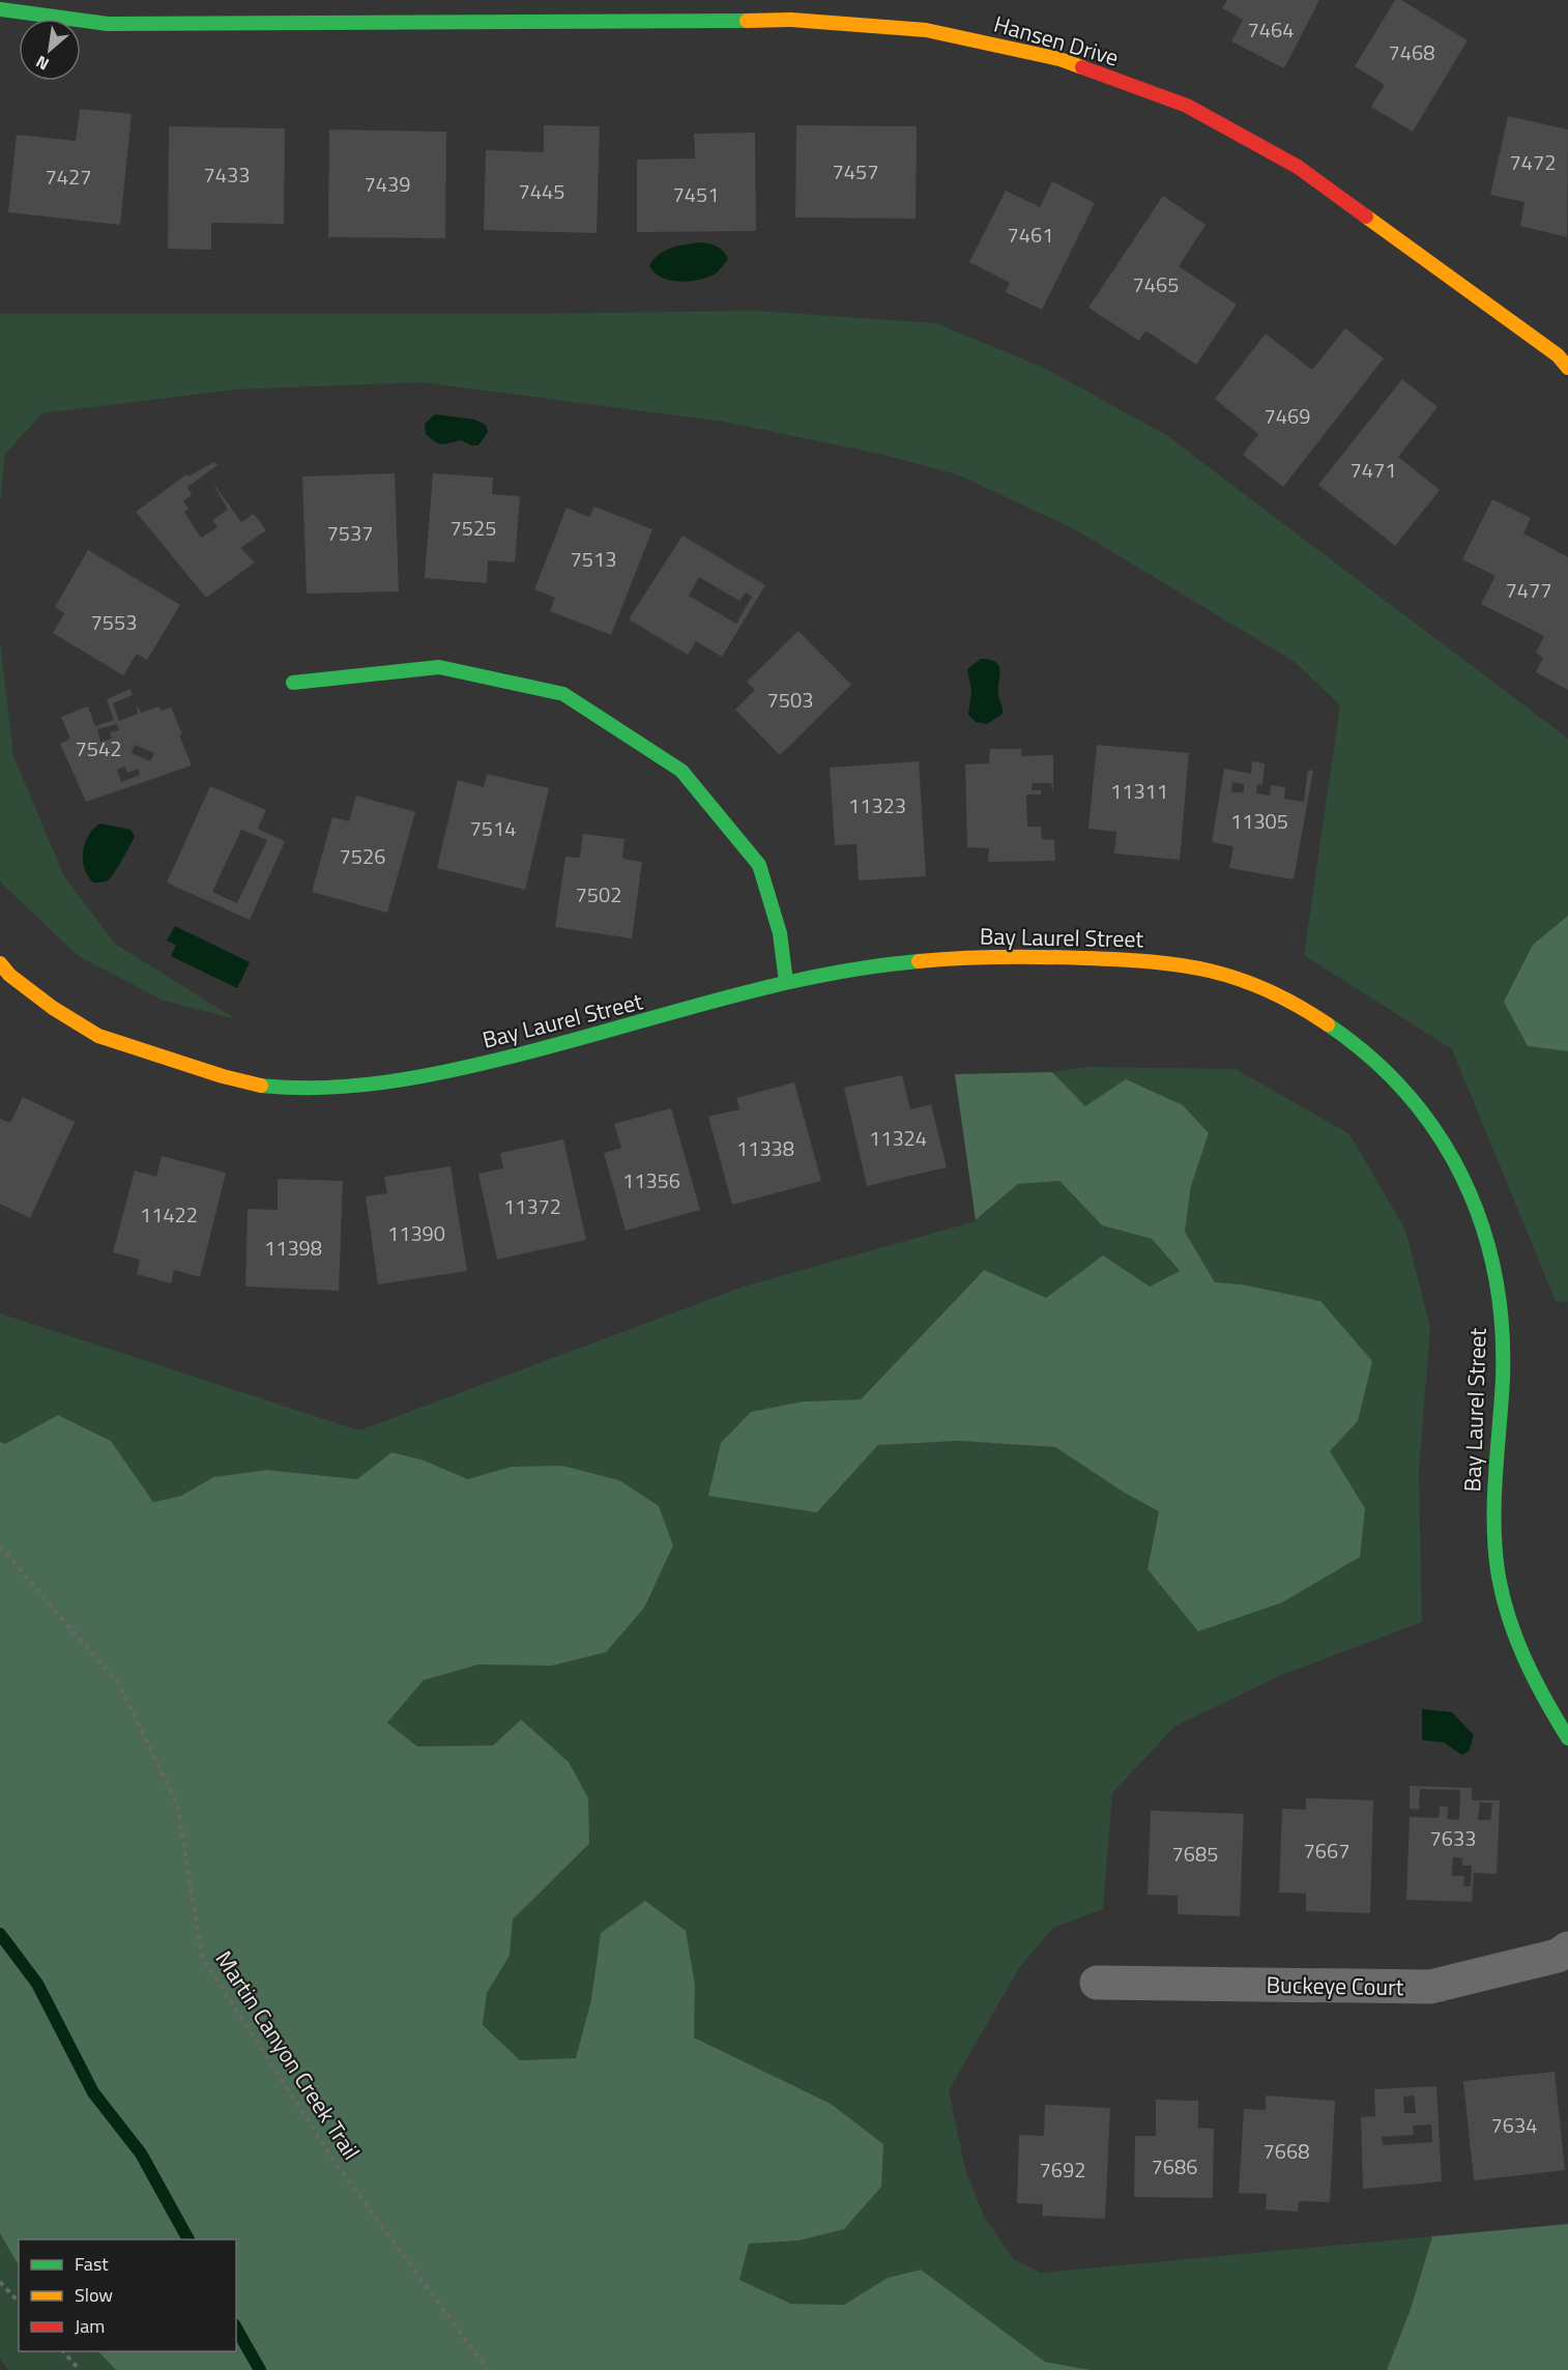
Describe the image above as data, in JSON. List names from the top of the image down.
{
  "streets": {
    "street": ["Hansen Drive", "Bay Laurel Street", "Buckeye Court"],
    "path": ["Martin Canyon Creek Trail"]
  },
  "house_numbers": [
    "7464",
    "7468",
    "7472",
    "7457",
    "7433",
    "7427",
    "7439",
    "7445",
    "7451",
    "7461",
    "7465",
    "7469",
    "7471",
    "7525",
    "7537",
    "7513",
    "7477",
    "7553",
    "7503",
    "7542",
    "11311",
    "11323",
    "11305",
    "7514",
    "7526",
    "7502",
    "11324",
    "11338",
    "11356",
    "11372",
    "11422",
    "11390",
    "11398",
    "7633",
    "7667",
    "7685",
    "7634",
    "7668",
    "7686",
    "7692"
  ],
  "legend": ["Fast", "Slow", "Jam"],
  "north": "bottom left"
}
